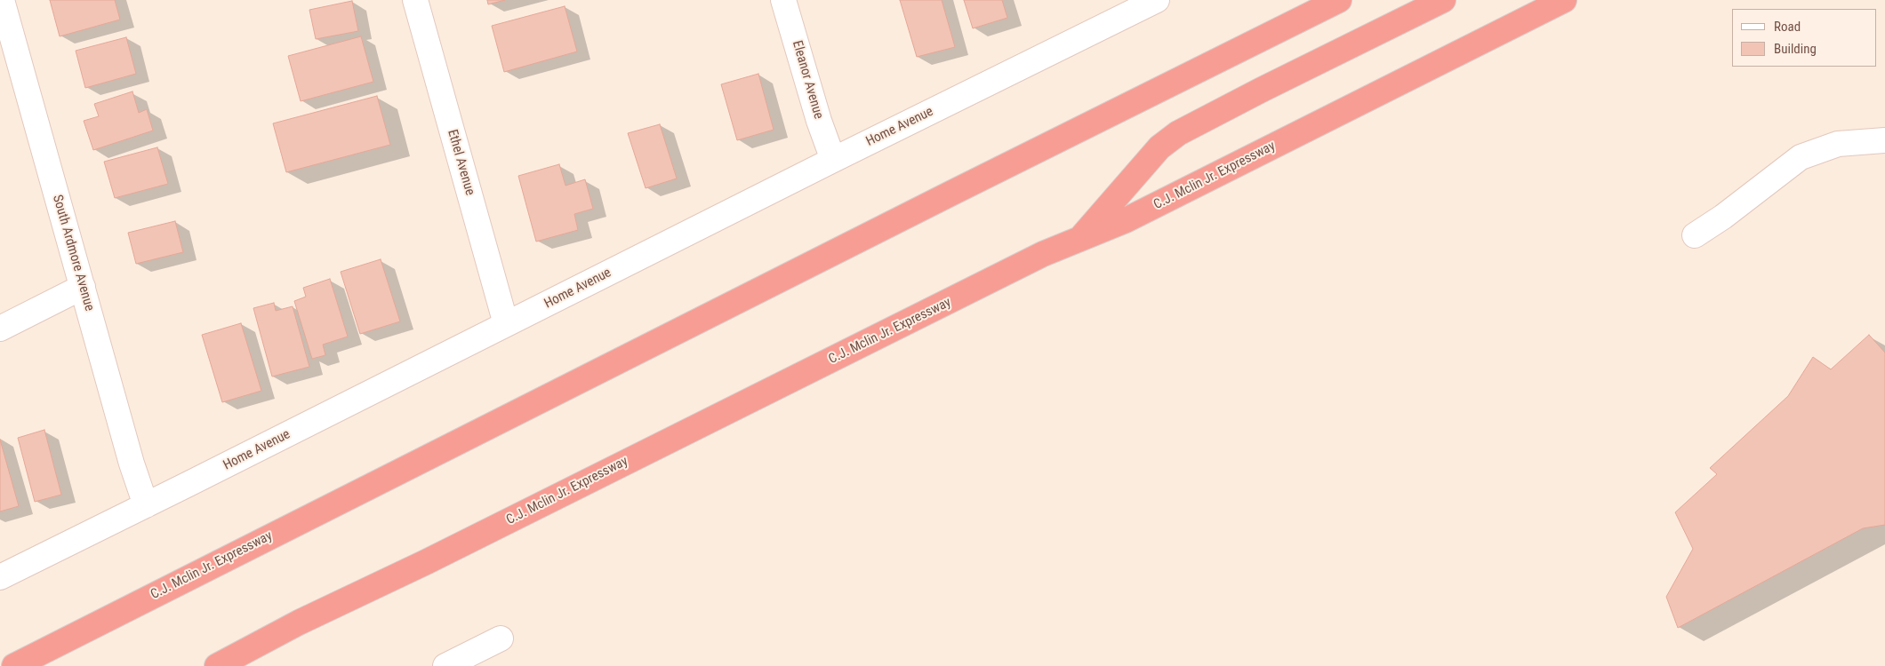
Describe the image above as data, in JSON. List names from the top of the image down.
{
  "streets": {
    "highway": ["C.J. Mclin Jr. Expressway"],
    "street": [
      "Eleanor Avenue",
      "Home Avenue",
      "Ethel Avenue",
      "South Ardmore Avenue"
    ]
  },
  "crossings": [
    ["Eleanor Avenue", "Home Avenue"],
    ["Home Avenue", "Ethel Avenue"],
    ["Home Avenue", "South Ardmore Avenue"]
  ],
  "legend": ["Road", "Building"]
}
